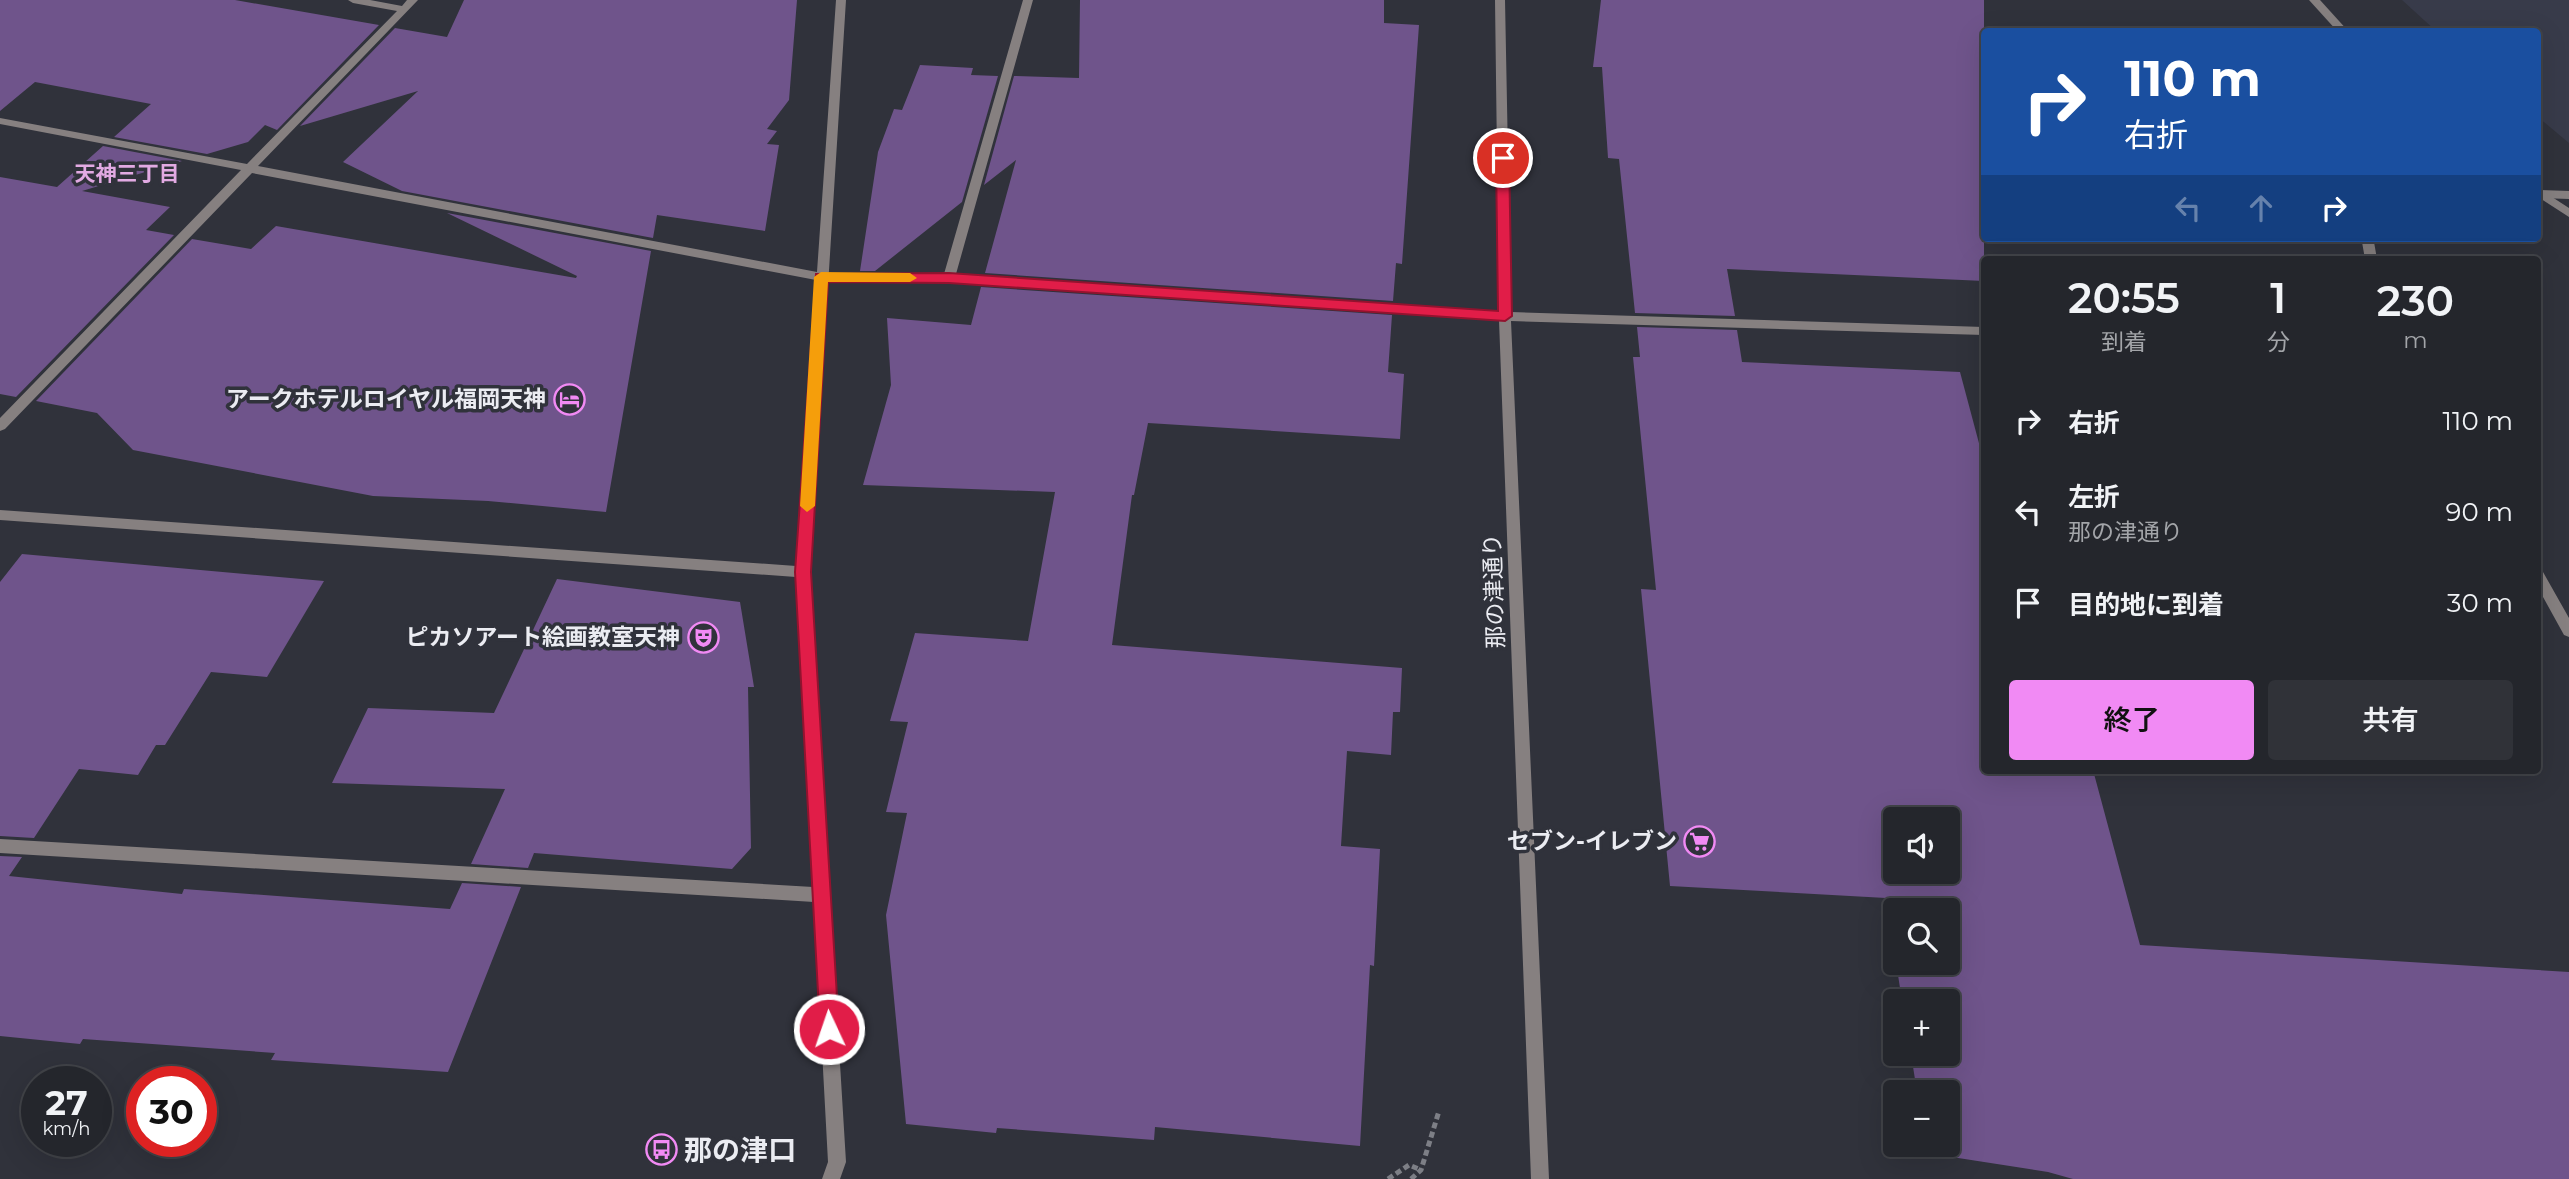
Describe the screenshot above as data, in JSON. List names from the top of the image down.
{
  "streets": {
    "street": ["那の津通り"]
  },
  "districts": ["天神三丁目"],
  "places": {
    "hotel": ["アークホテルロイヤル福岡天神"],
    "theatre": ["ピカソアート絵画教室天神"],
    "supermarket": ["セブン-イレブン"],
    "bus stop": ["那の津口"]
  },
  "page": {
    "turn": ["110 m", "右折"],
    "eta": [
      "20:55",
      "到着",
      "1",
      "分",
      "230",
      "m"
    ],
    "list": [
      {
        "name": "右折",
        "value": "110 m"
      },
      {
        "name": "左折",
        "note": "那の津通り",
        "value": "90 m"
      },
      {
        "name": "目的地に到着",
        "value": "30 m"
      }
    ],
    "buttons": ["終了", "共有"],
    "map_buttons": ["+", "−"],
    "speed": "27 km/h",
    "limit": "30"
  }
}
